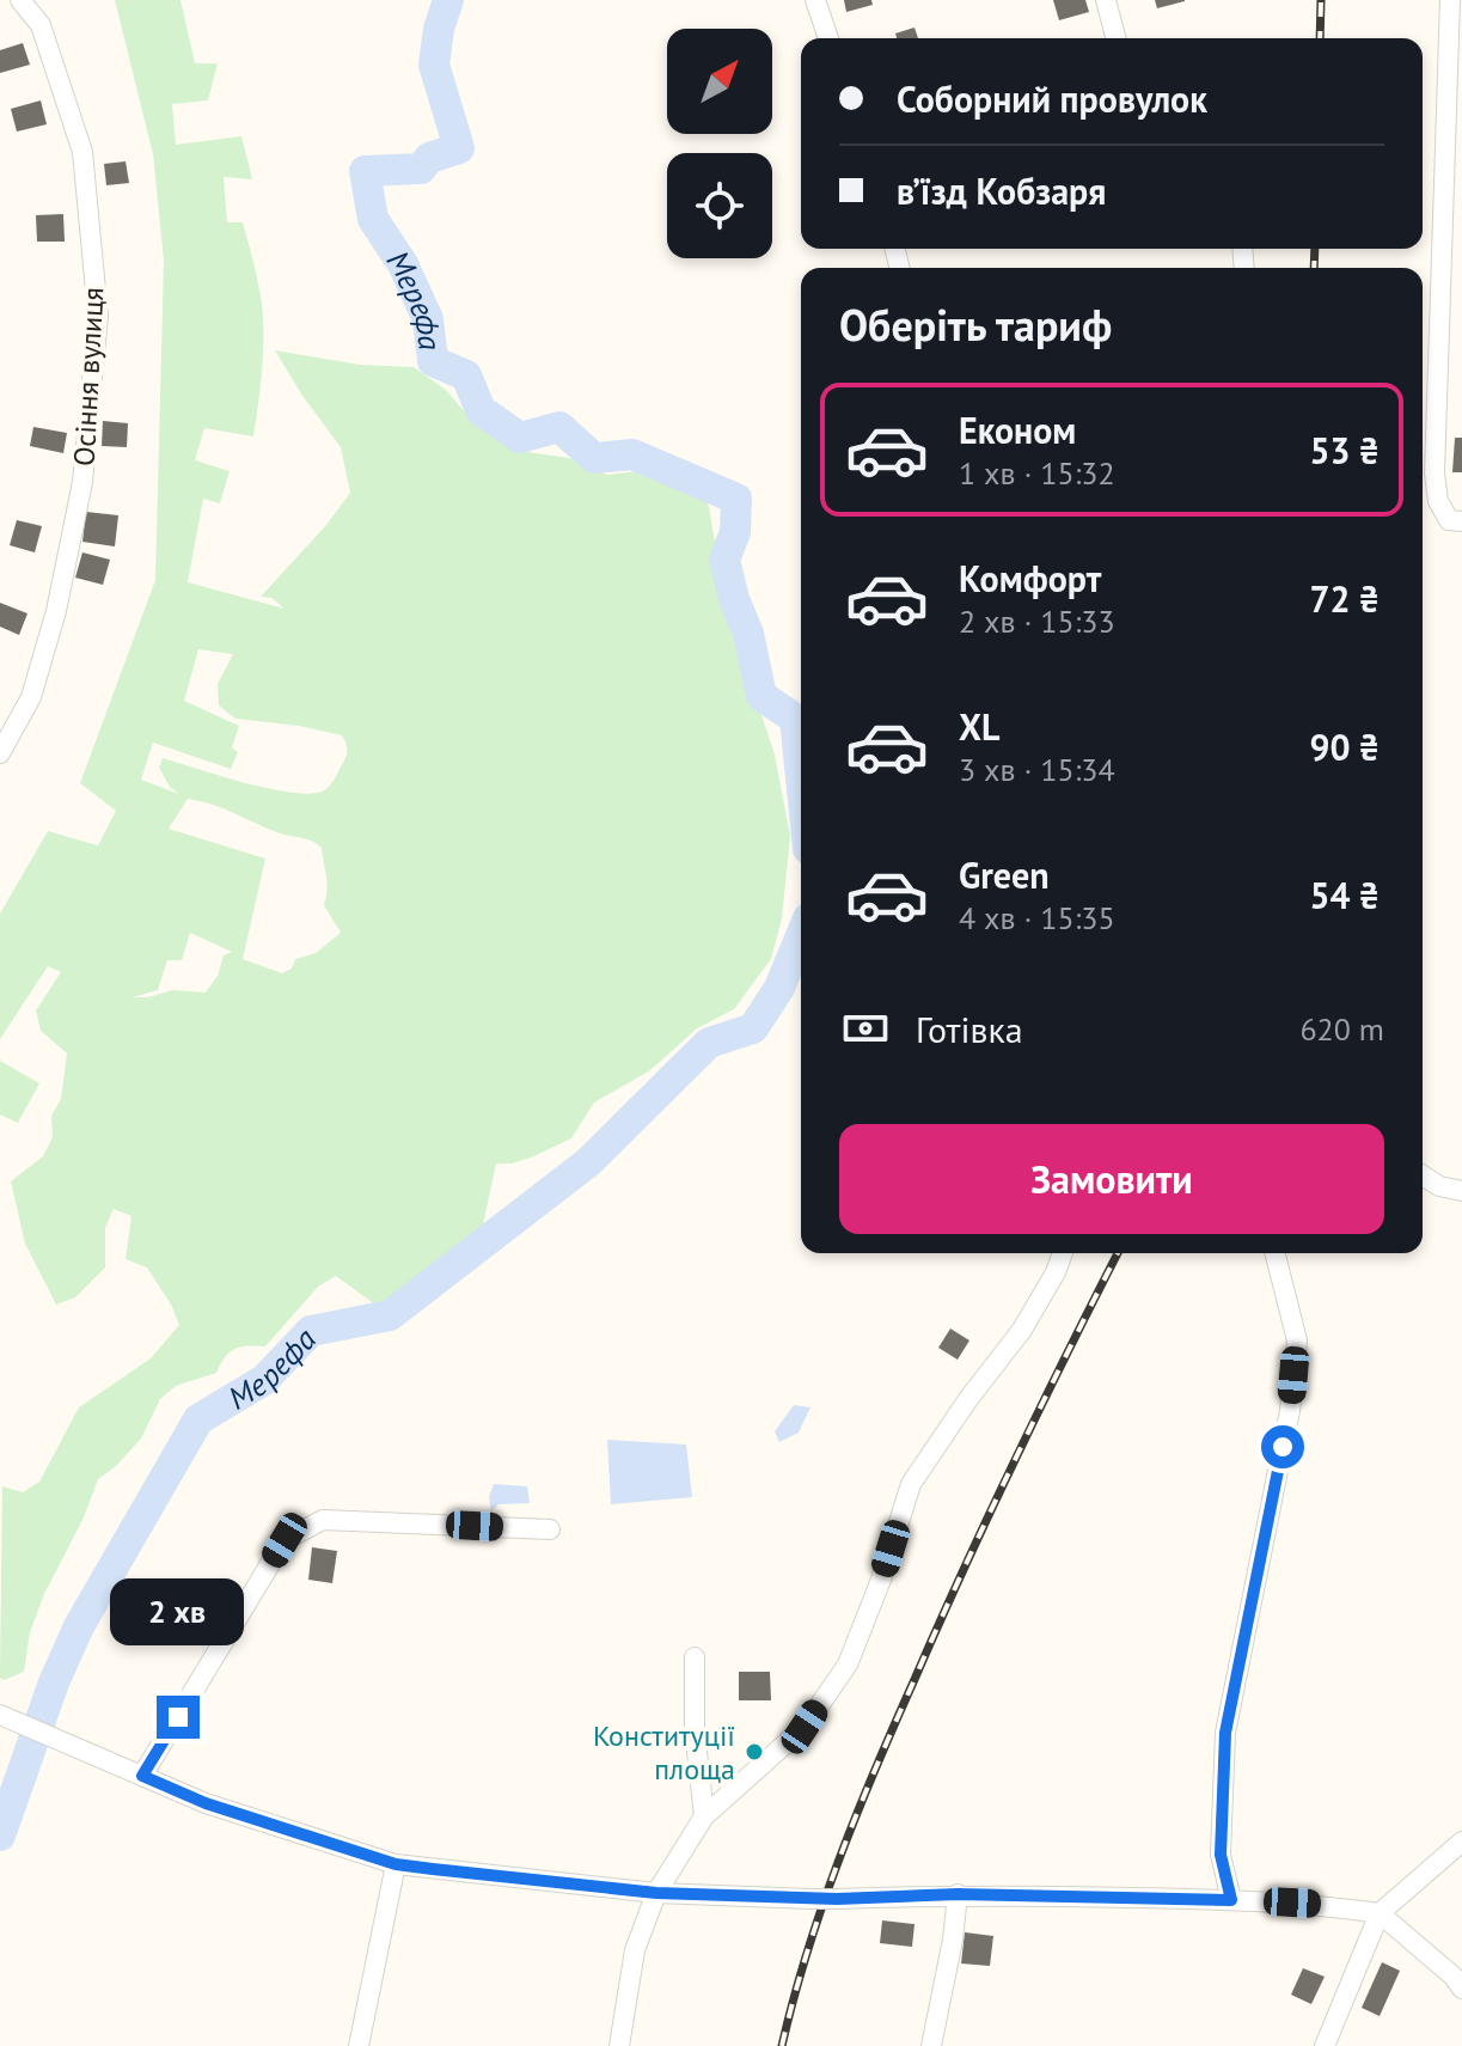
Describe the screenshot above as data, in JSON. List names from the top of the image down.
{
  "streets": {
    "street": ["Осіння вулиця"]
  },
  "water": ["Мерефа"],
  "places": ["Конституції площа"],
  "north": "top right",
  "page": {
    "banner": ["Соборний провулок", "в’їзд Кобзаря"],
    "heading": "Оберіть тариф",
    "list": [
      {
        "name": "Економ",
        "note": "1 хв · 15:32",
        "value": "53 ₴"
      },
      {
        "name": "Комфорт",
        "note": "2 хв · 15:33",
        "value": "72 ₴"
      },
      {
        "name": "XL",
        "note": "3 хв · 15:34",
        "value": "90 ₴"
      },
      {
        "name": "Green",
        "note": "4 хв · 15:35",
        "value": "54 ₴"
      }
    ],
    "pay": ["Готівка", "620 m"],
    "buttons": "Замовити",
    "bubble": "2 хв"
  }
}
